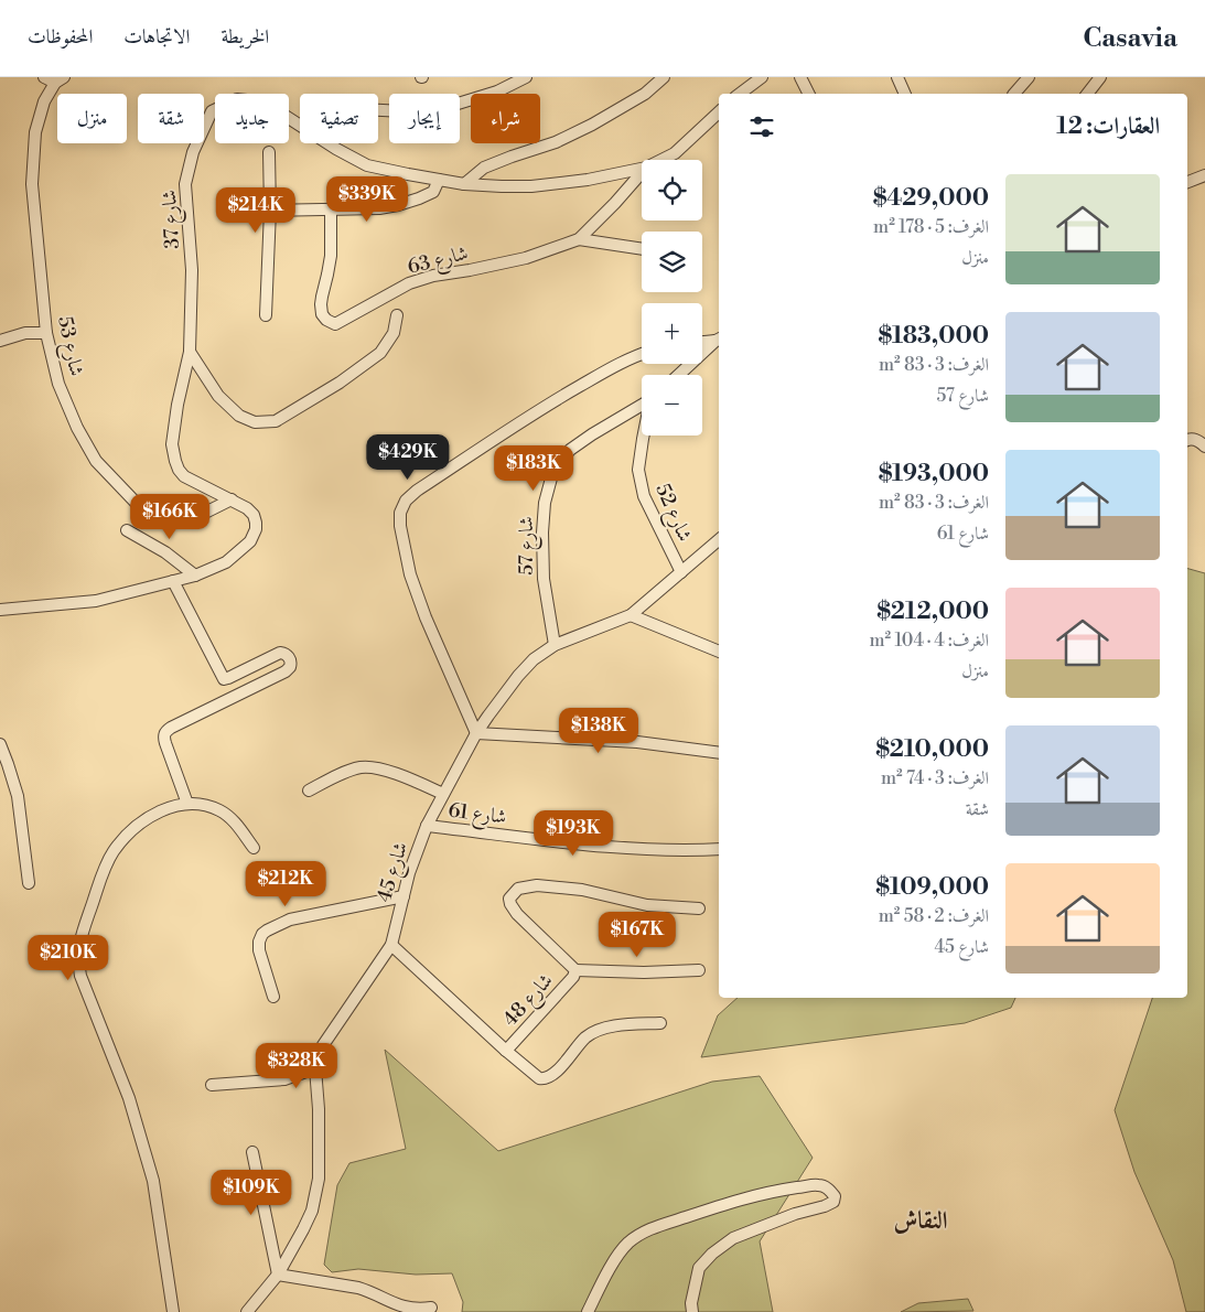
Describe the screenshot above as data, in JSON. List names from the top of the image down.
{
  "streets": {
    "street": [
      "شارع 37",
      "شارع 63",
      "شارع 53",
      "شارع 52",
      "شارع 57",
      "شارع 61",
      "شارع 45",
      "شارع 48"
    ]
  },
  "crossings": [
    ["شارع 37", "شارع 53"],
    ["شارع 52", "شارع 45"],
    ["شارع 57", "شارع 45"],
    ["شارع 61", "شارع 45"]
  ],
  "districts": ["النقاش"],
  "page": {
    "header": "Casavia",
    "nav": ["الخريطة", "الاتجاهات", "المحفوظات"],
    "chip": [
      "شراء",
      "إيجار",
      "تصفية",
      "جديد",
      "شقة",
      "منزل"
    ],
    "heading": "العقارات: 12",
    "map_buttons": ["+", "−"],
    "list": [
      {
        "name": "$429,000",
        "note": "الغرف: 5 · 178 m² · منزل"
      },
      {
        "name": "$183,000",
        "note": "الغرف: 3 · 83 m² · شارع 57"
      },
      {
        "name": "$193,000",
        "note": "الغرف: 3 · 83 m² · شارع 61"
      },
      {
        "name": "$212,000",
        "note": "الغرف: 4 · 104 m² · منزل"
      },
      {
        "name": "$210,000",
        "note": "الغرف: 3 · 74 m² · شقة"
      },
      {
        "name": "$109,000",
        "note": "الغرف: 2 · 58 m² · شارع 45"
      }
    ],
    "price": [
      "$339K",
      "$214K",
      "$429K",
      "$183K",
      "$166K",
      "$138K",
      "$193K",
      "$212K",
      "$167K",
      "$210K",
      "$328K",
      "$109K"
    ]
  }
}
